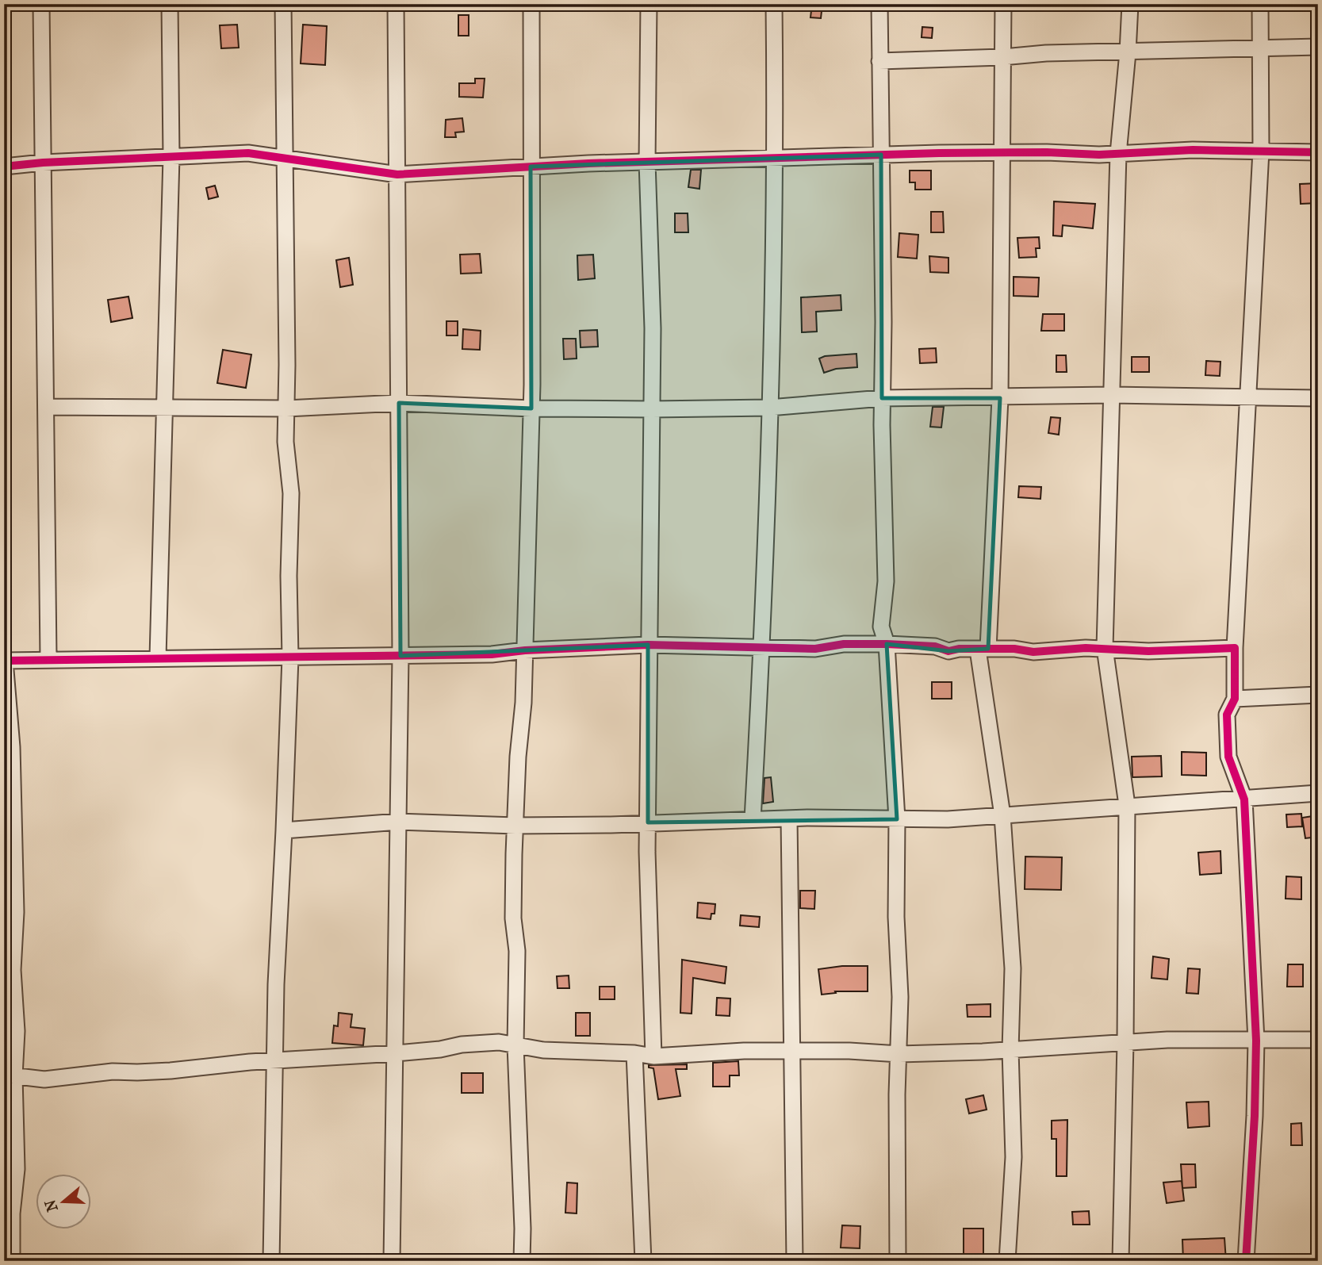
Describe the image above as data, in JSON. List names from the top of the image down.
{
  "north": "left"
}
